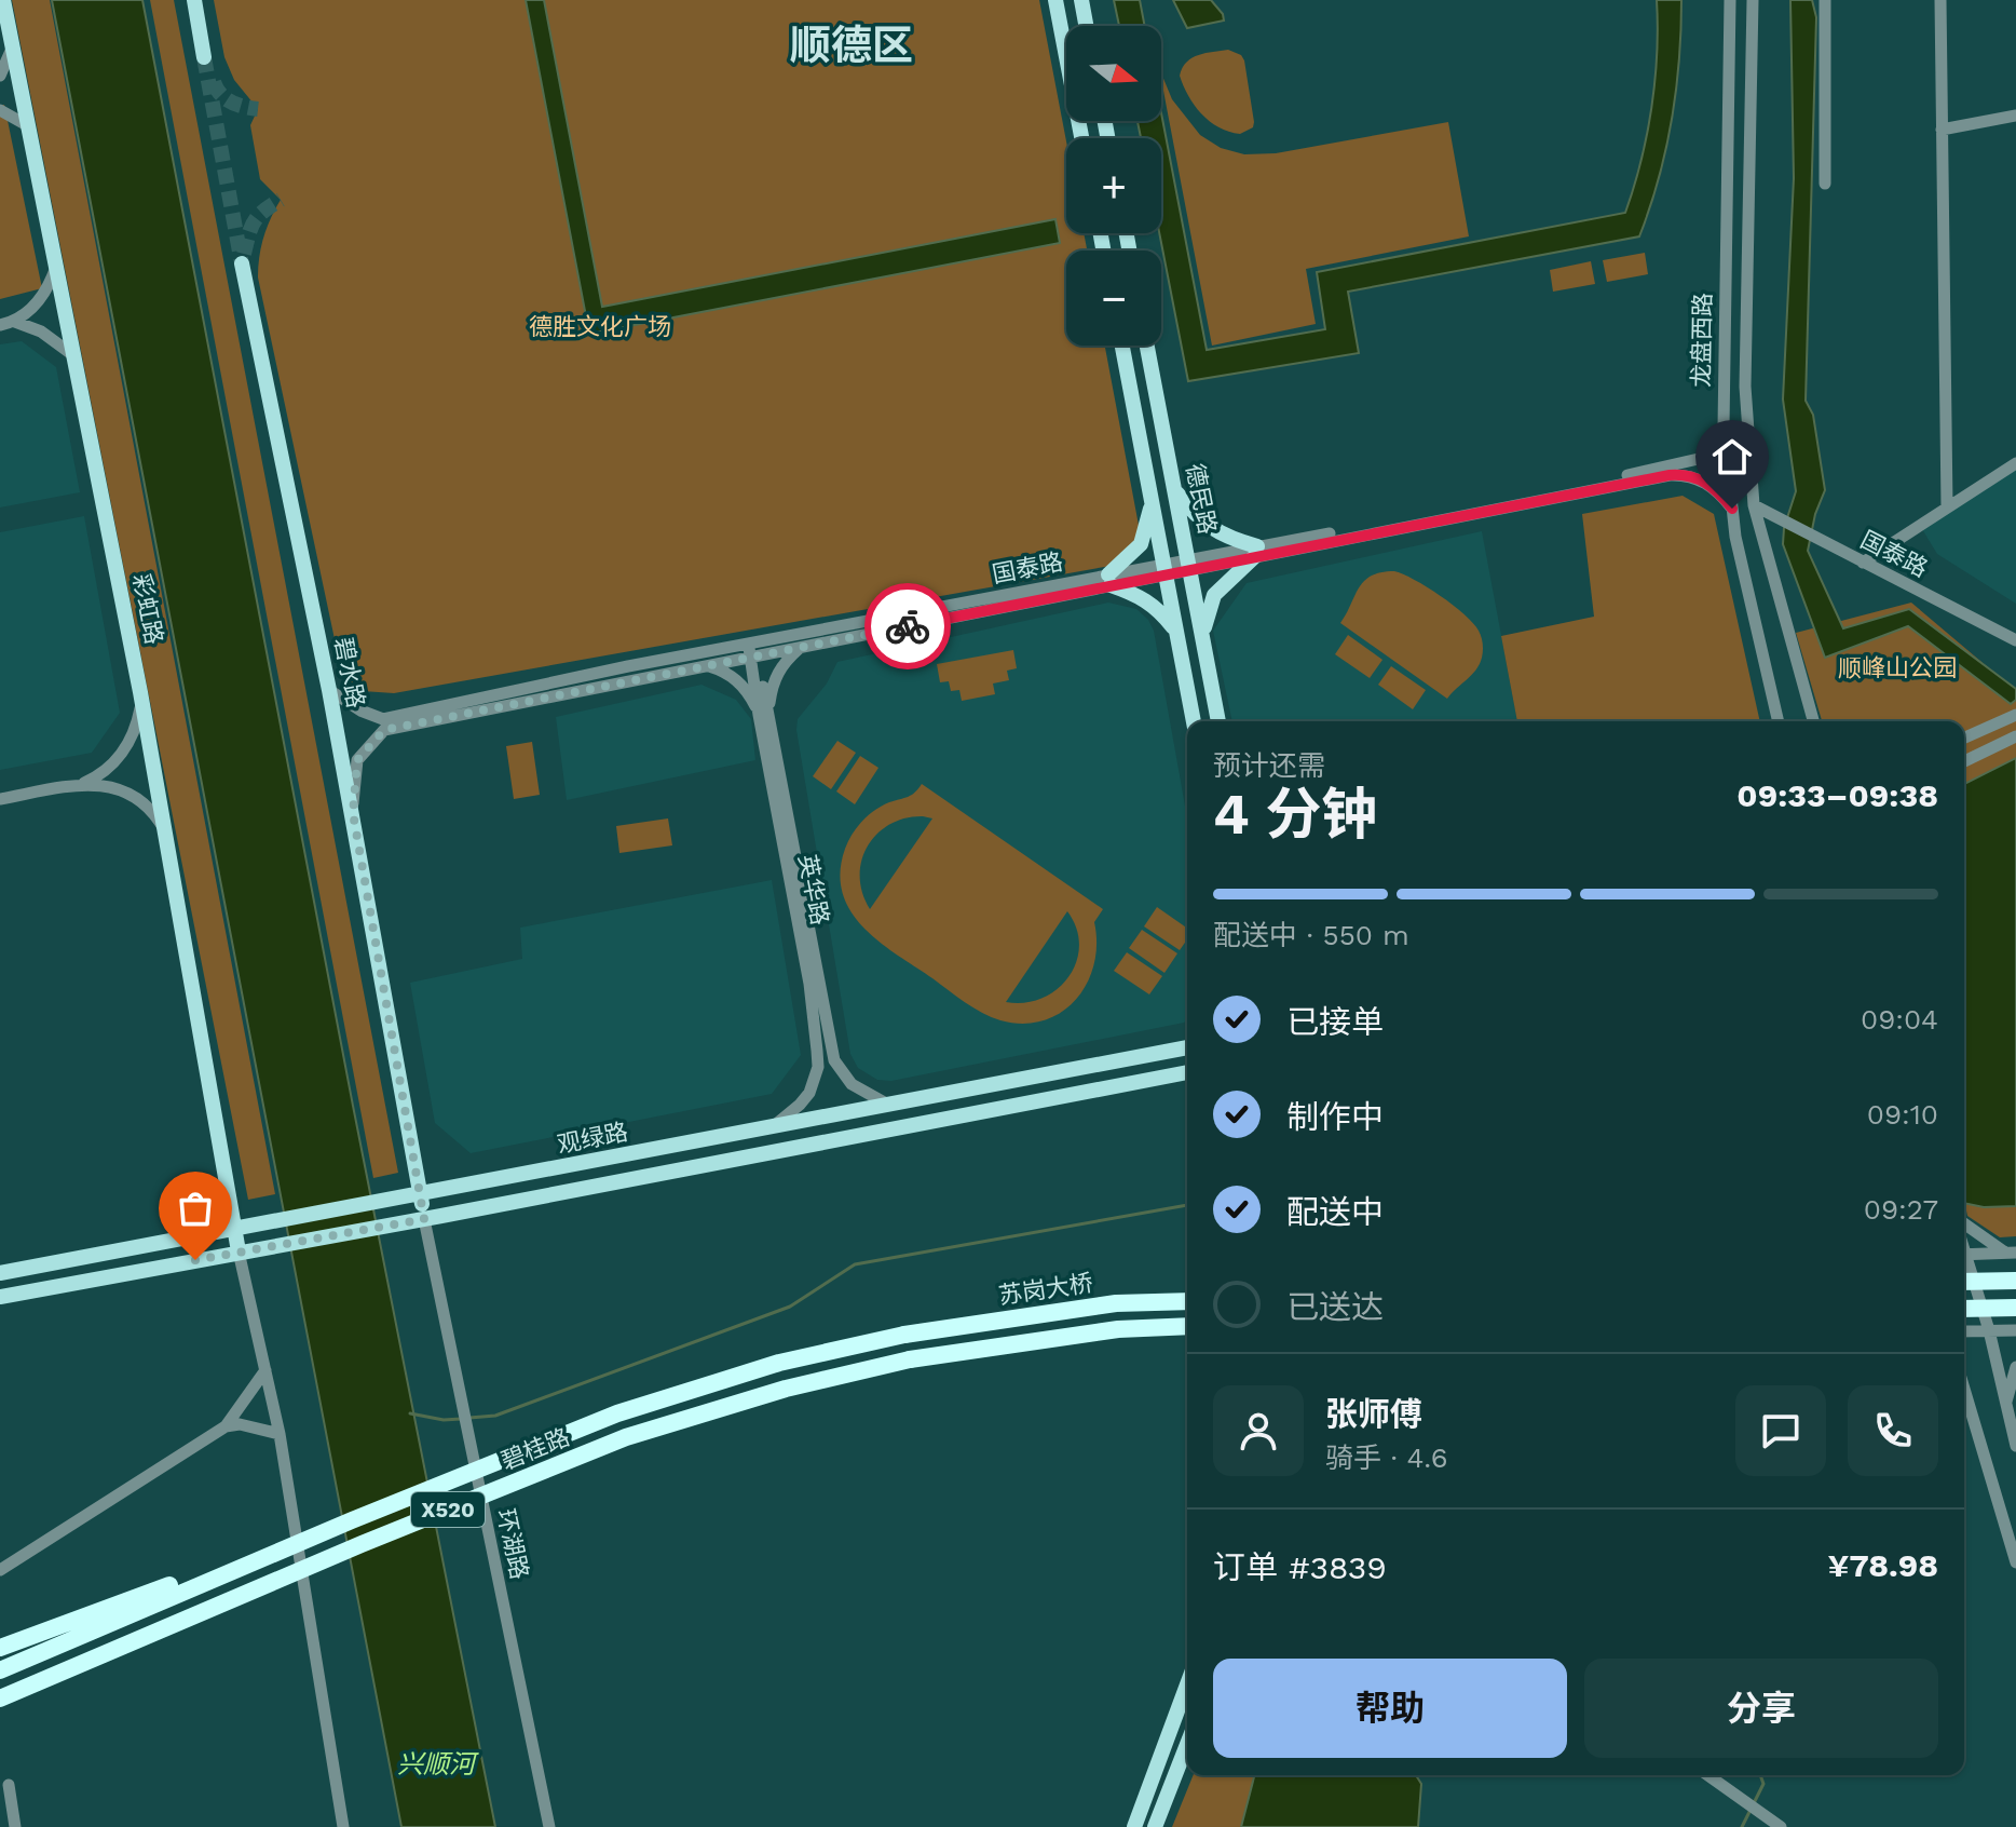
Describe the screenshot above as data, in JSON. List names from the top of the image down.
{
  "streets": {
    "highway": ["苏岗大桥", "碧桂路", "X520"],
    "main road": [
      "德民路",
      "彩虹路",
      "碧水路",
      "观绿路"
    ],
    "street": [
      "龙盘西路",
      "国泰路",
      "英华路",
      "环湖路"
    ]
  },
  "crossings": [
    ["龙盘西路", "国泰路"],
    ["德民路", "国泰路"],
    ["国泰路", "碧水路"],
    ["国泰路", "英华路"],
    ["彩虹路", "观绿路"],
    ["碧水路", "观绿路"],
    ["碧水路", "环湖路"],
    ["英华路", "观绿路"],
    ["观绿路", "环湖路"],
    ["苏岗大桥", "碧桂路"]
  ],
  "districts": ["顺德区"],
  "water": ["兴顺河"],
  "parks": ["德胜文化广场", "顺峰山公园"],
  "north": "right",
  "page": {
    "map_buttons": ["+", "−"],
    "heading": ["4 分钟", "预计还需", "09:33–09:38"],
    "panel": [
      "张师傅",
      "骑手 · 4.6",
      "订单 #3839",
      "¥78.98"
    ],
    "bar": "配送中 · 550 m",
    "list": [
      ["已接单", "09:04"],
      ["制作中", "09:10"],
      ["配送中", "09:27"],
      "已送达"
    ],
    "buttons": ["帮助", "分享"]
  }
}
